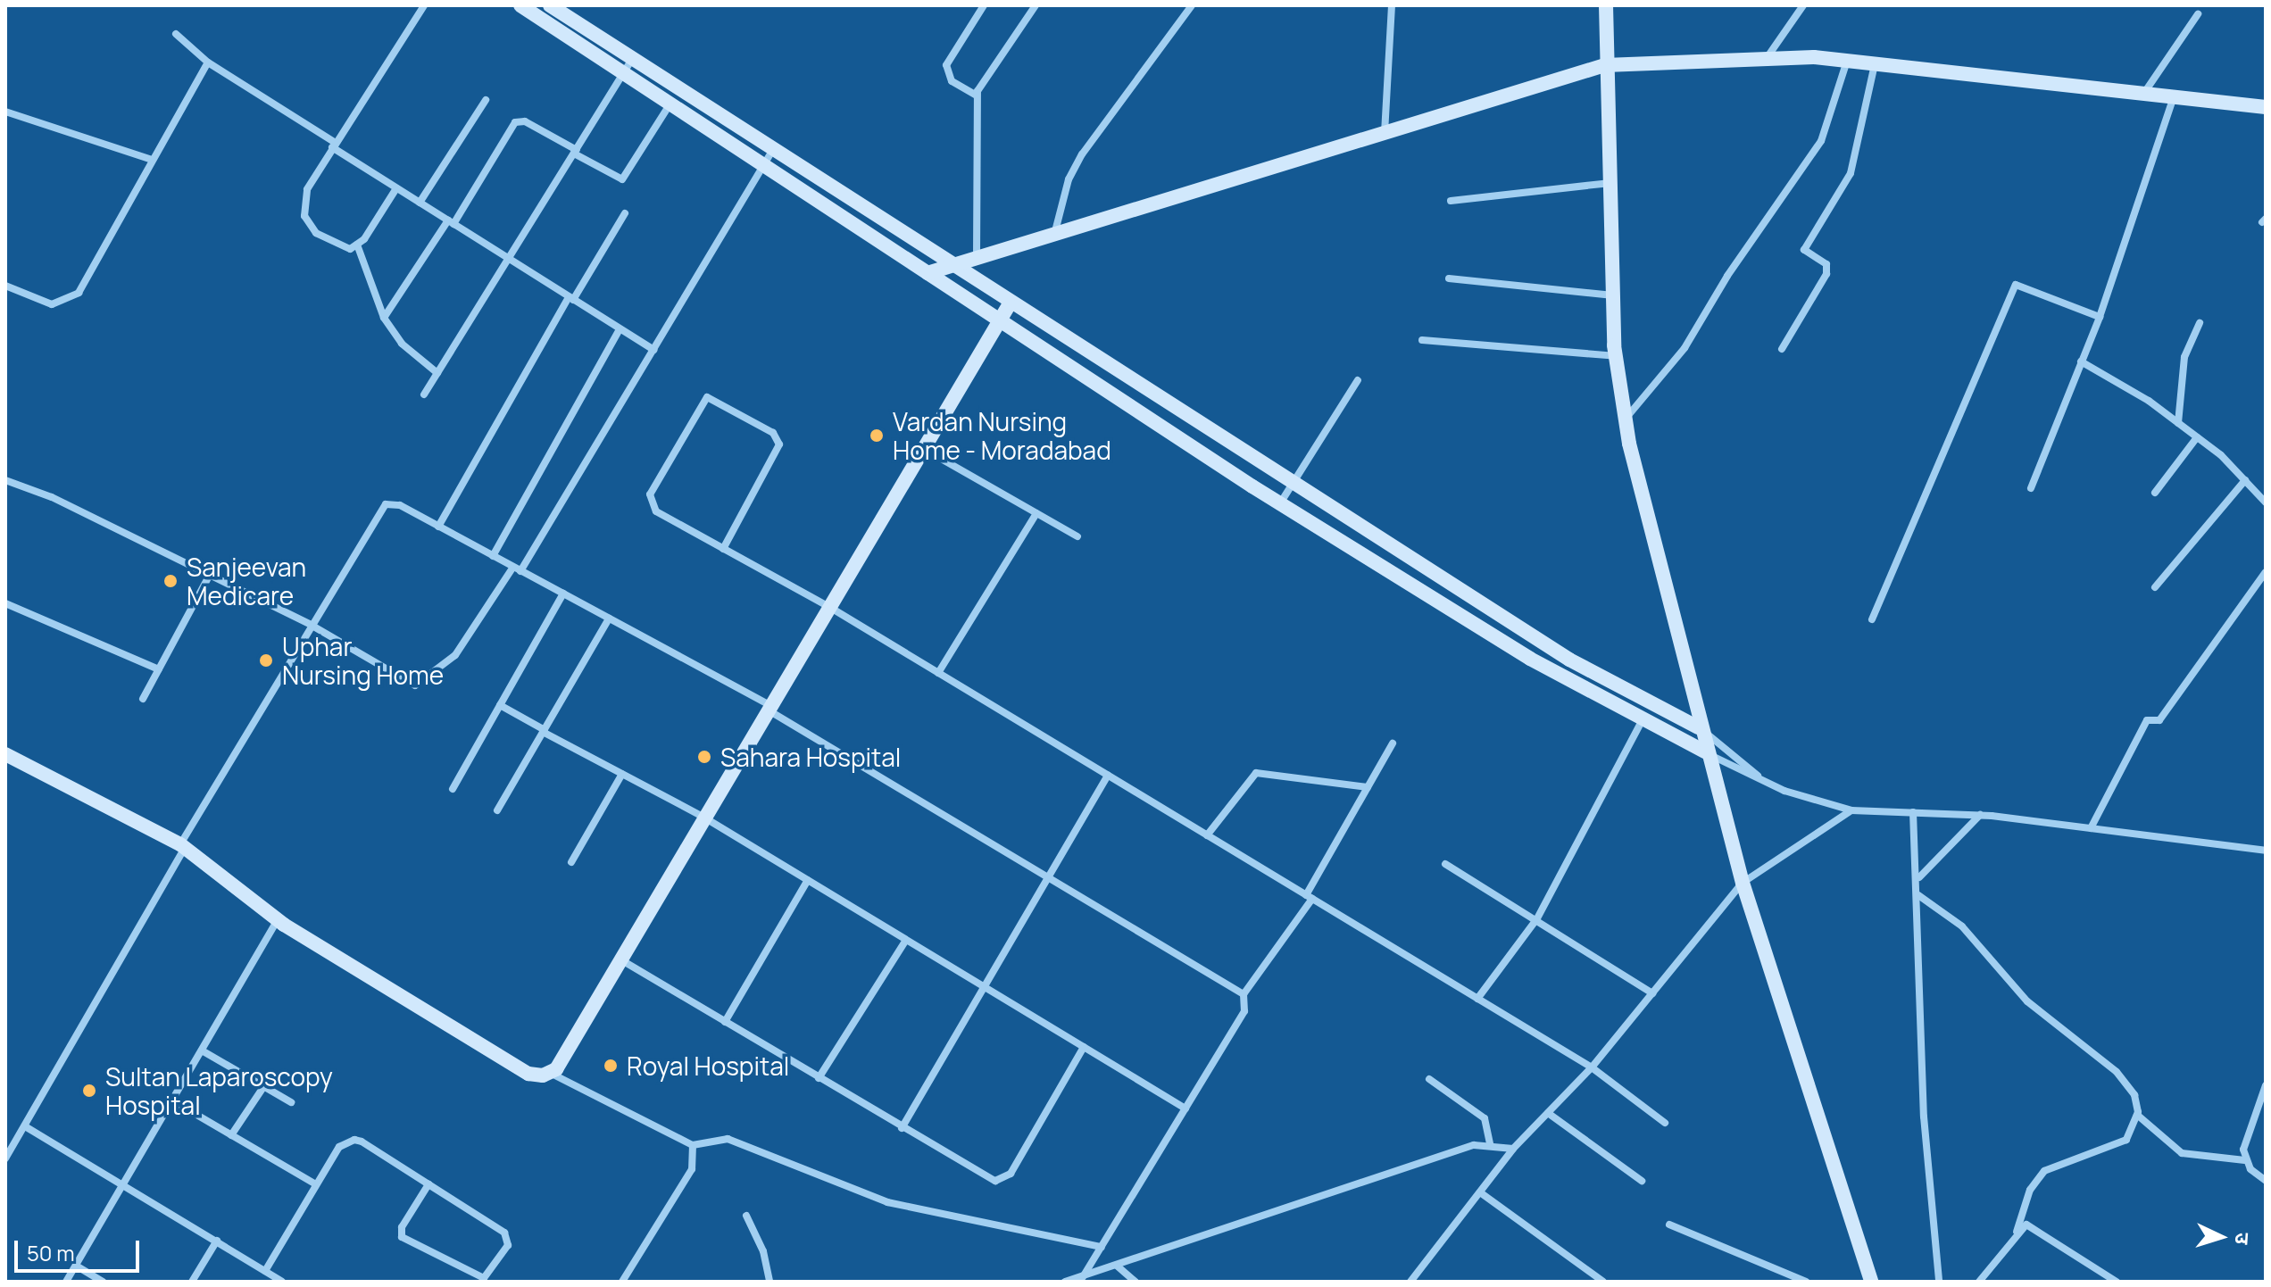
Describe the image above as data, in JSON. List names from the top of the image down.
{
  "places": [
    "Vardan Nursing Home - Moradabad",
    "Sanjeevan Medicare",
    "Uphar Nursing Home",
    "Sahara Hospital",
    "Royal Hospital",
    "Sultan Laparoscopy Hospital"
  ],
  "scale_bar": "50 m",
  "north": "right"
}
